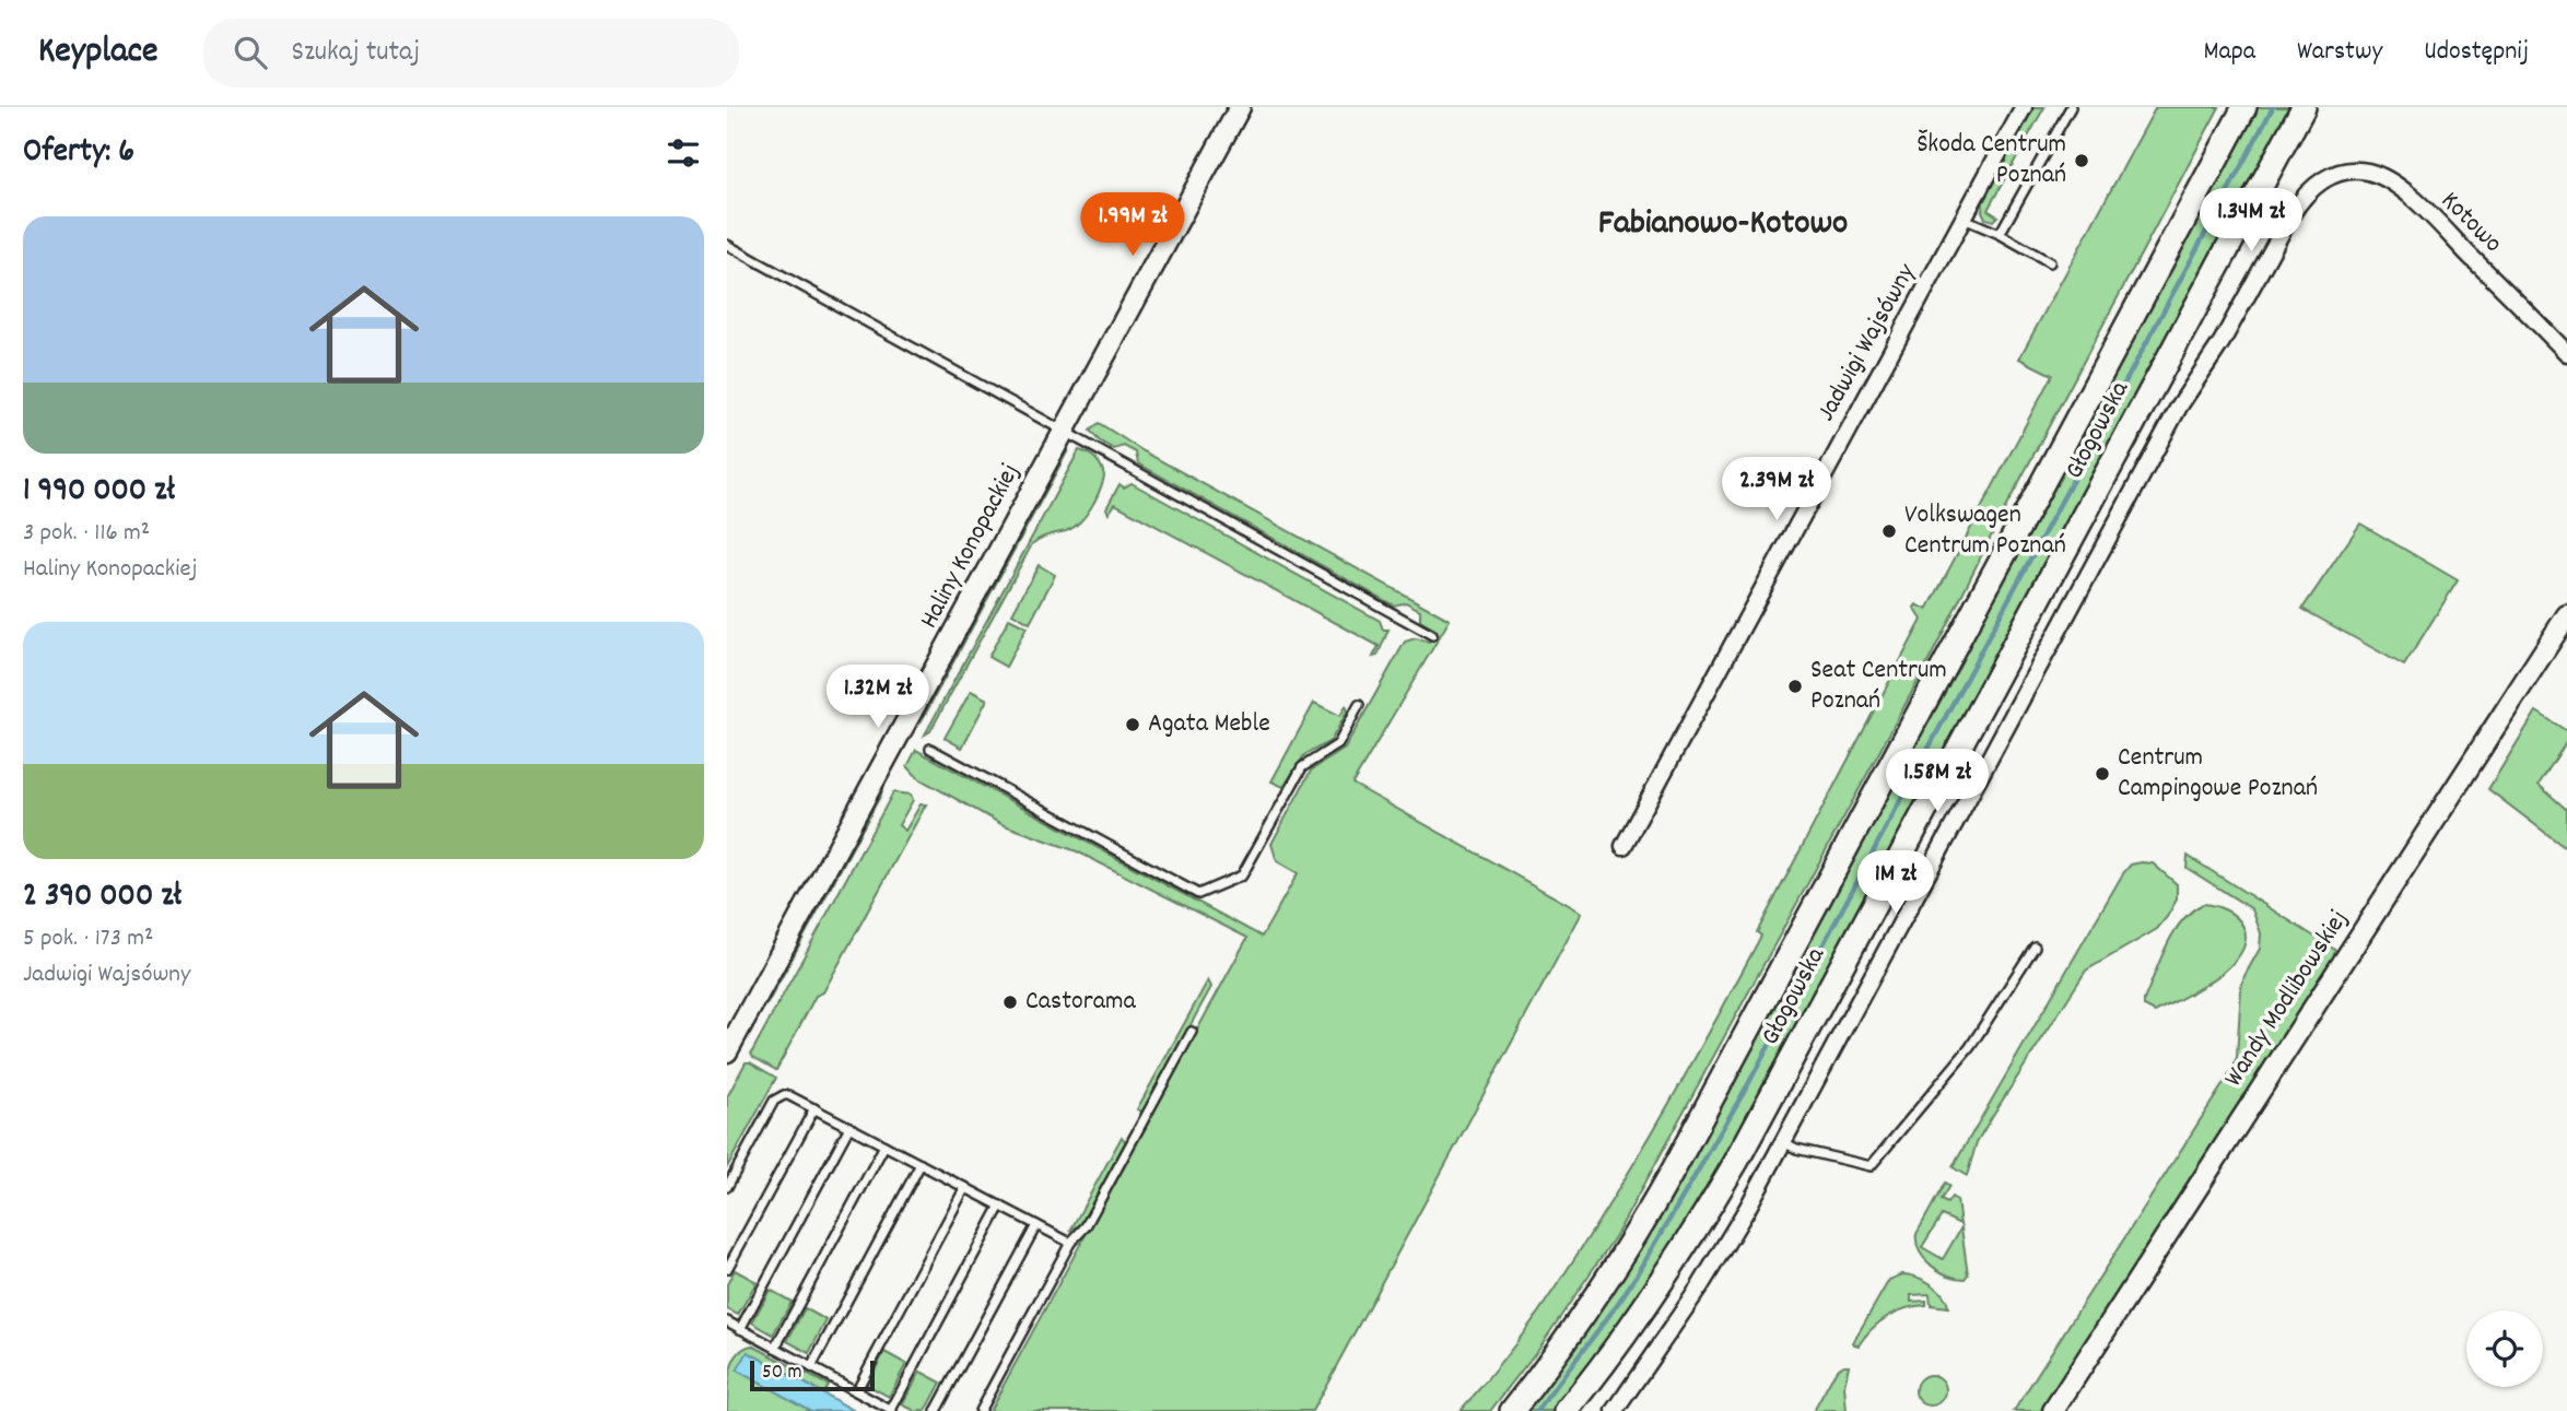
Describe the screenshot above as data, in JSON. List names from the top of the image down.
{
  "streets": {
    "main road": ["Głogowska"],
    "street": [
      "Kotowo",
      "Jadwigi Wajsówny",
      "Haliny Konopackiej",
      "Wandy Modlibowskiej"
    ]
  },
  "districts": ["Fabianowo-Kotowo"],
  "places": [
    "Škoda Centrum Poznań",
    "Volkswagen Centrum Poznań",
    "Seat Centrum Poznań",
    "Agata Meble",
    "Centrum Campingowe Poznań",
    "Castorama"
  ],
  "scale_bar": "50 m",
  "page": {
    "header": "Keyplace",
    "search": "Szukaj tutaj",
    "nav": ["Mapa", "Warstwy", "Udostępnij"],
    "heading": "Oferty: 6",
    "price": [
      "1.34M zł",
      "1.99M zł",
      "2.39M zł",
      "1.32M zł",
      "1.58M zł",
      "1M zł"
    ],
    "list": [
      {
        "name": "1 990 000 zł",
        "note": "3 pok. · 116 m² · Haliny Konopackiej"
      },
      {
        "name": "2 390 000 zł",
        "note": "5 pok. · 173 m² · Jadwigi Wajsówny"
      }
    ],
    "scale": "50 m"
  }
}
